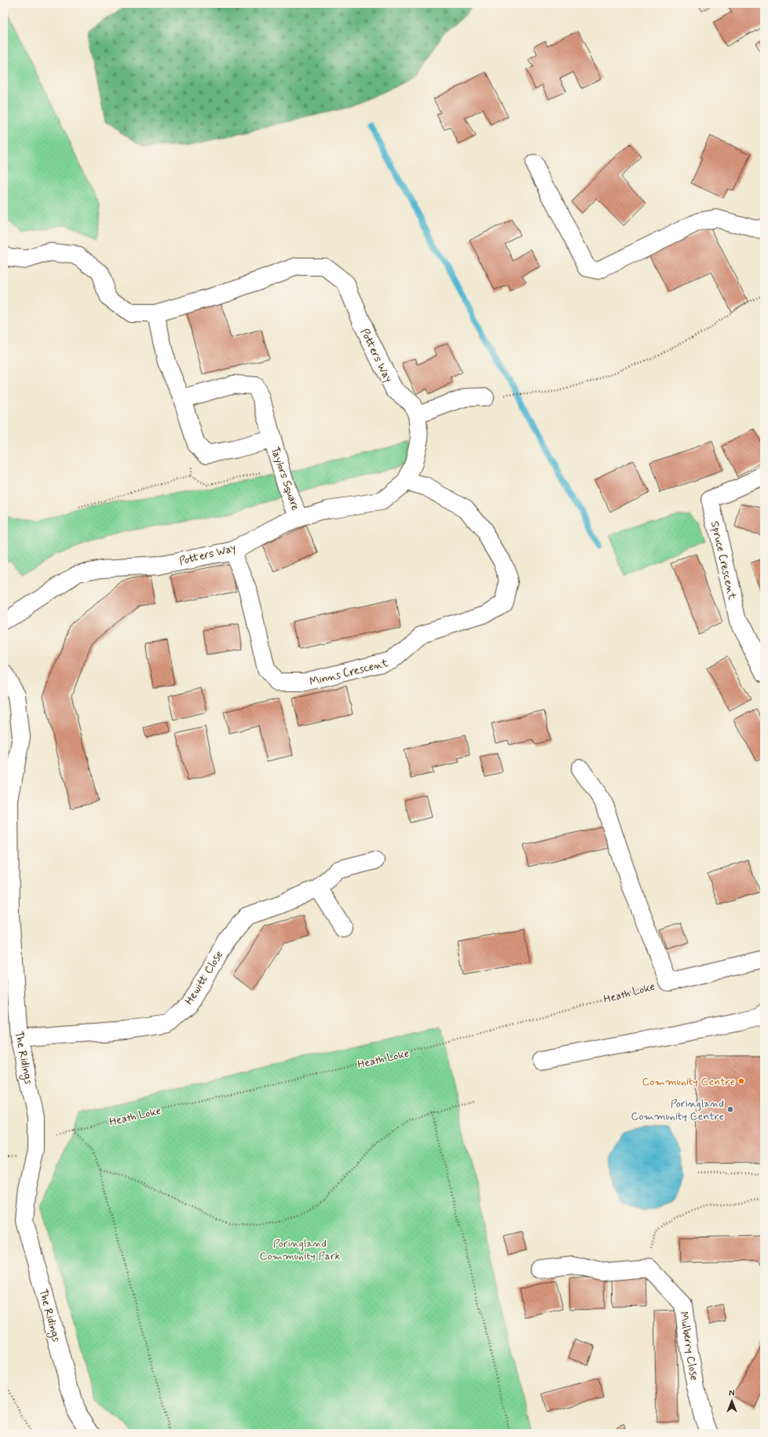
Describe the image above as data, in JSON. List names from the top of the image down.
{
  "streets": {
    "street": [
      "Potters Way",
      "Taylors Square",
      "Spruce Crescent",
      "Minns Crescent",
      "Hewitt Close",
      "Heath Loke",
      "The Ridings",
      "Mulberry Close"
    ]
  },
  "crossings": [
    ["Potters Way", "Taylors Square"],
    ["Potters Way", "Minns Crescent"],
    ["Hewitt Close", "The Ridings"],
    ["Heath Loke", "The Ridings"]
  ],
  "parks": ["Poringland Community Park"],
  "places": ["Community Centre", "Poringland Community Centre"],
  "north": "top"
}
